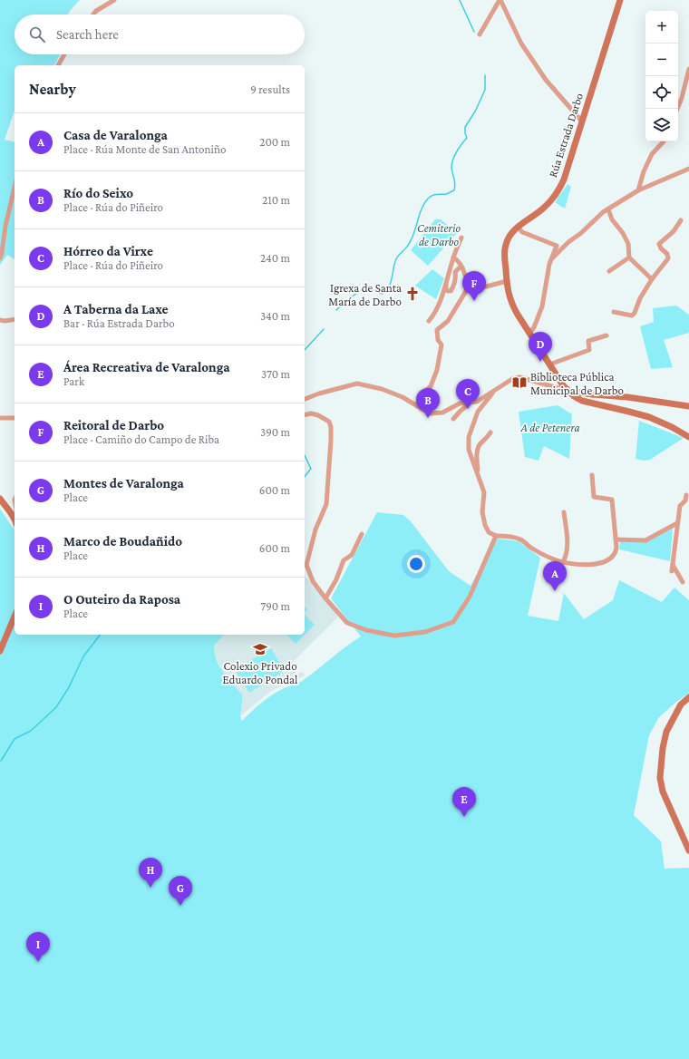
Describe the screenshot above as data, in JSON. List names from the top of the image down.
{
  "streets": {
    "main road": ["Rúa Estrada Darbo"]
  },
  "parks": ["Cemiterio de Darbo", "A de Petenera"],
  "places": {
    "church": ["Igrexa de Santa María de Darbo"],
    "library": ["Biblioteca Pública Municipal de Darbo"],
    "school or university": ["Colexio Privado Eduardo Pondal"]
  },
  "page": {
    "map_buttons": ["+", "−"],
    "search": "Search here",
    "heading": ["Nearby", "9 results"],
    "list": [
      {
        "mark": "A",
        "name": "Casa de Varalonga",
        "note": "Place · Rúa Monte de San Antoniño",
        "value": "200 m"
      },
      {
        "mark": "B",
        "name": "Río do Seixo",
        "note": "Place · Rúa do Piñeiro",
        "value": "210 m"
      },
      {
        "mark": "C",
        "name": "Hórreo da Virxe",
        "note": "Place · Rúa do Piñeiro",
        "value": "240 m"
      },
      {
        "mark": "D",
        "name": "A Taberna da Laxe",
        "note": "Bar · Rúa Estrada Darbo",
        "value": "340 m"
      },
      {
        "mark": "E",
        "name": "Área Recreativa de Varalonga",
        "note": "Park",
        "value": "370 m"
      },
      {
        "mark": "F",
        "name": "Reitoral de Darbo",
        "note": "Place · Camiño do Campo de Riba",
        "value": "390 m"
      },
      {
        "mark": "G",
        "name": "Montes de Varalonga",
        "note": "Place",
        "value": "600 m"
      },
      {
        "mark": "H",
        "name": "Marco de Boudañido",
        "note": "Place",
        "value": "600 m"
      },
      {
        "mark": "I",
        "name": "O Outeiro da Raposa",
        "note": "Place",
        "value": "790 m"
      }
    ],
    "pins": [
      "F",
      "D",
      "C",
      "B",
      "A",
      "E",
      "H",
      "G",
      "I"
    ]
  }
}
